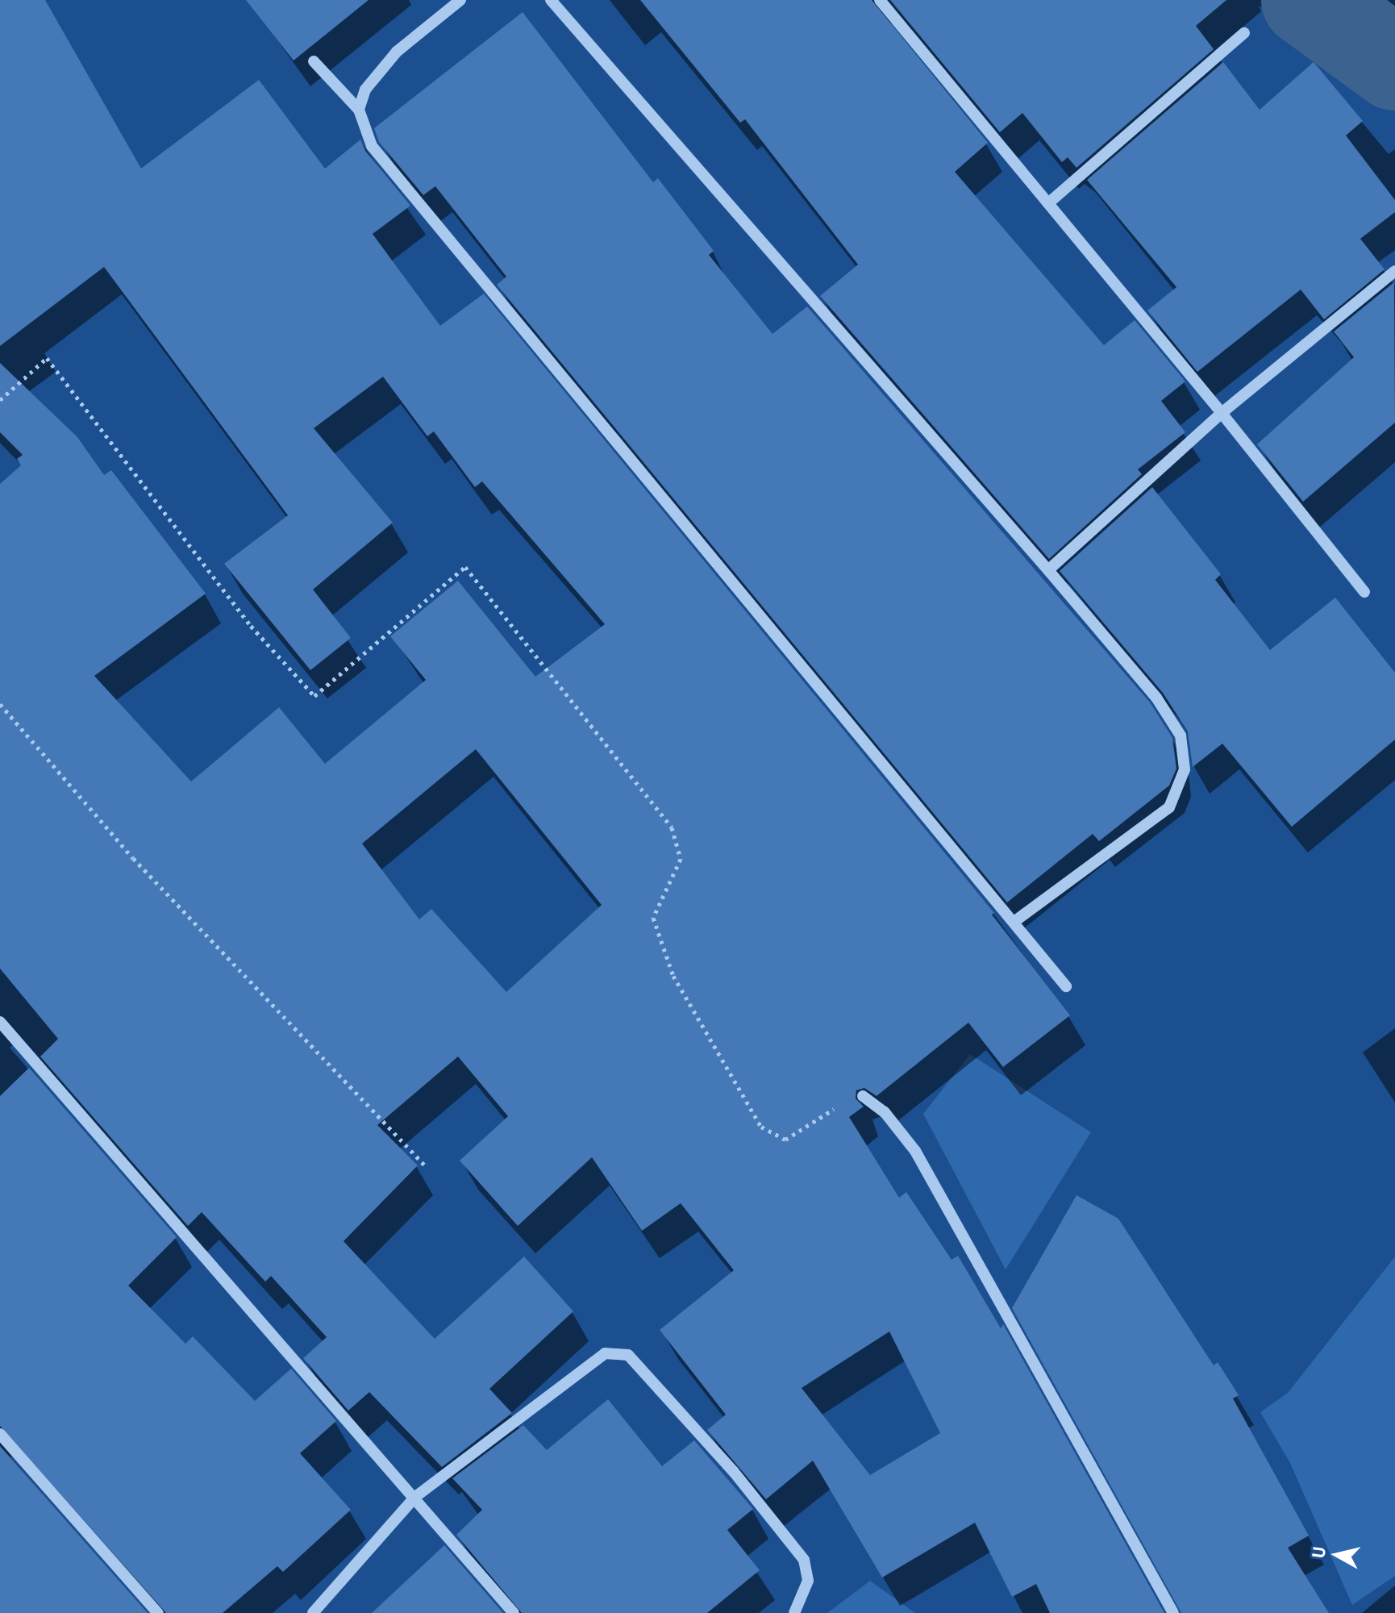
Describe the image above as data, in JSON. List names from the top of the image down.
{
  "north": "left"
}
